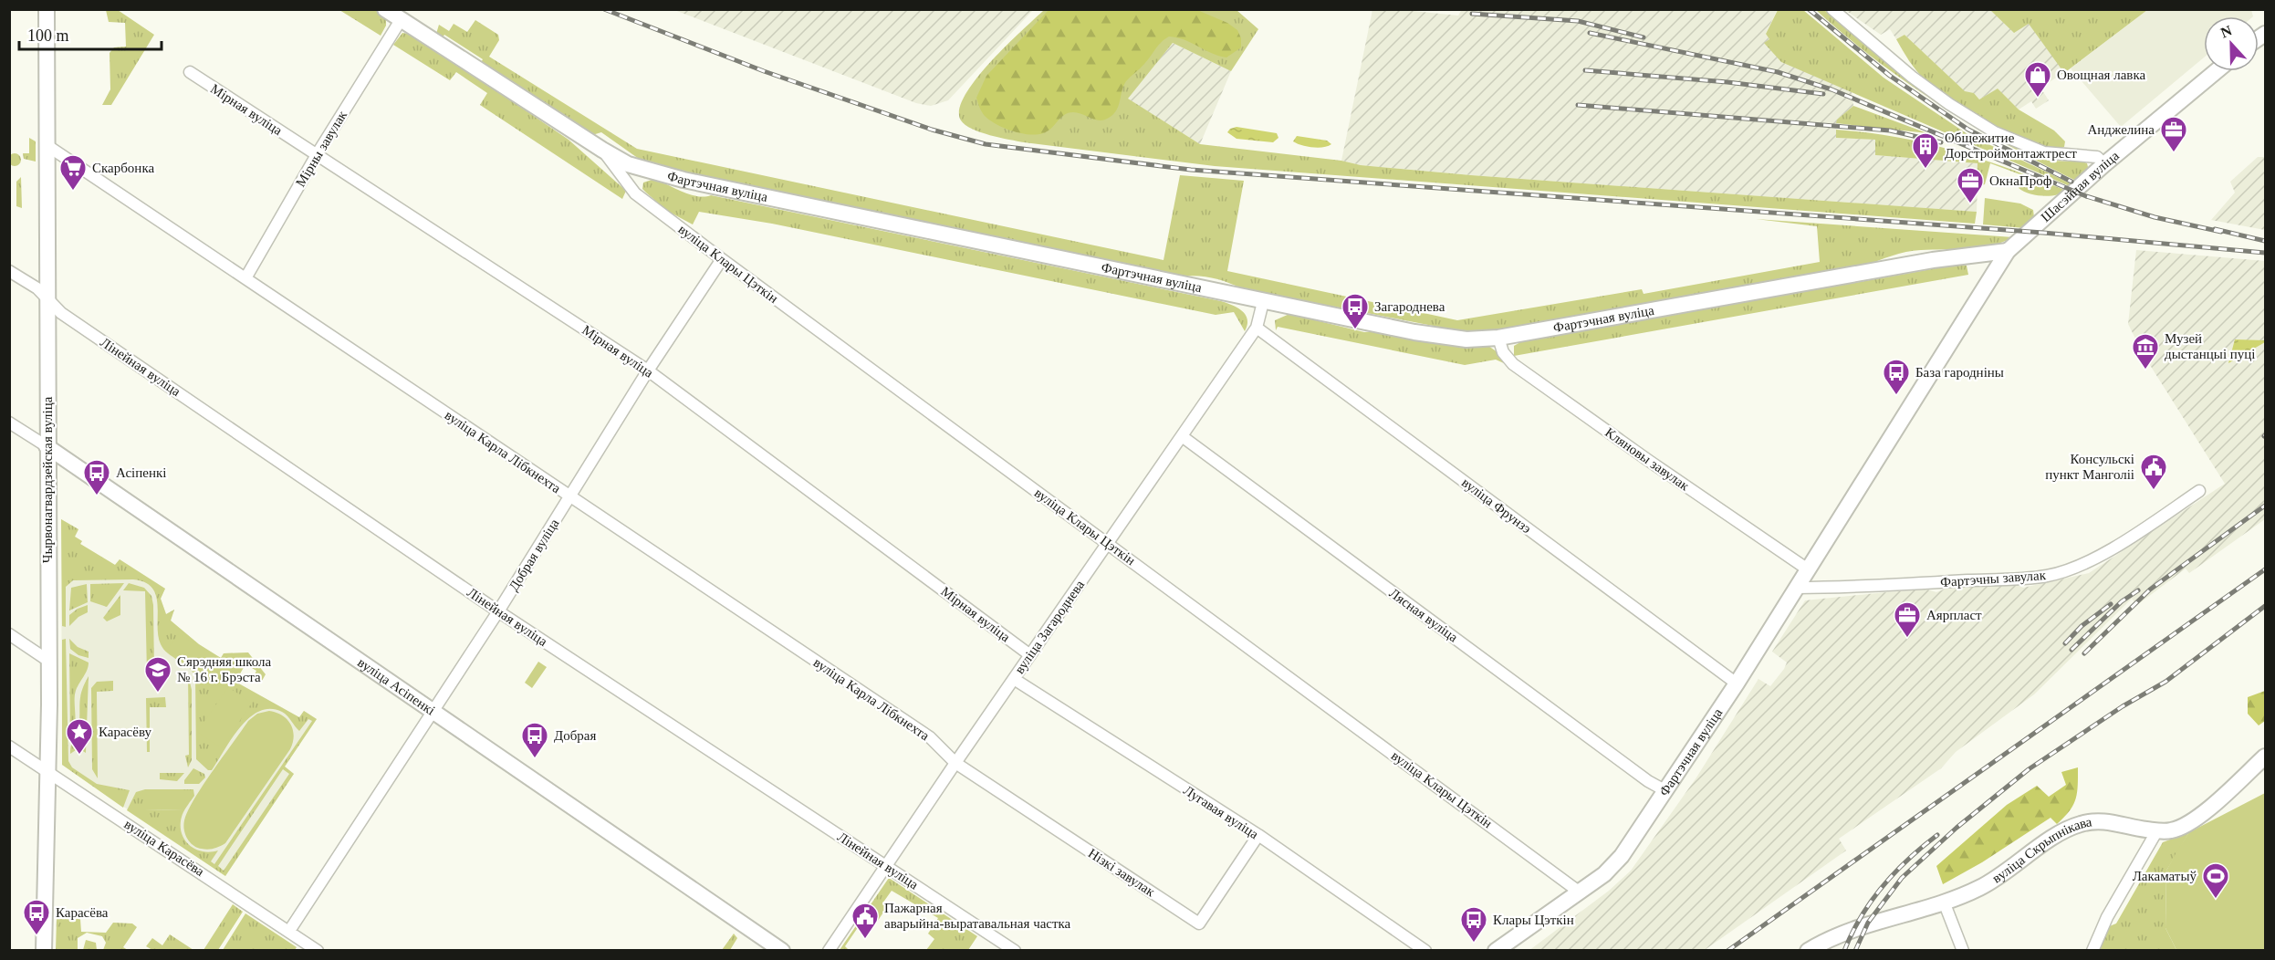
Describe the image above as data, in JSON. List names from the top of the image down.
{
  "streets": {
    "main road": [
      "Фартэчная вуліца",
      "Шасэйная вуліца",
      "Чырвонагвардзейская вуліца",
      "вуліца Асіпенкі",
      "вуліца Скрыпнікава"
    ],
    "street": [
      "Мірная вуліца",
      "Мірны завулак",
      "вуліца Клары Цэткін",
      "Лінейная вуліца",
      "вуліца Карла Лібкнехта",
      "Кляновы завулак",
      "вуліца Фрунзэ",
      "Добрая вуліца",
      "Фартэчны завулак",
      "Лясная вуліца",
      "вуліца Загароднева",
      "Лугавая вуліца",
      "вуліца Карасёва",
      "Нізкі завулак"
    ]
  },
  "crossings": [
    ["Мірная вуліца", "Мірны завулак"],
    ["Мірная вуліца", "Добрая вуліца"],
    ["Мірная вуліца", "вуліца Загароднева"],
    ["Мірны завулак", "Фартэчная вуліца"],
    ["Мірны завулак", "вуліца Карла Лібкнехта"],
    ["Фартэчная вуліца", "Шасэйная вуліца"],
    ["Фартэчная вуліца", "вуліца Клары Цэткін"],
    ["Фартэчная вуліца", "Кляновы завулак"],
    ["Фартэчная вуліца", "вуліца Фрунзэ"],
    ["Фартэчная вуліца", "Фартэчны завулак"],
    ["Фартэчная вуліца", "Лясная вуліца"],
    ["Фартэчная вуліца", "вуліца Загароднева"],
    ["вуліца Клары Цэткін", "Добрая вуліца"],
    ["вуліца Клары Цэткін", "вуліца Загароднева"],
    ["Лінейная вуліца", "Чырвонагвардзейская вуліца"],
    ["Лінейная вуліца", "Добрая вуліца"],
    ["Лінейная вуліца", "вуліца Загароднева"],
    ["вуліца Карла Лібкнехта", "Чырвонагвардзейская вуліца"],
    ["вуліца Карла Лібкнехта", "Добрая вуліца"],
    ["вуліца Карла Лібкнехта", "вуліца Загароднева"],
    ["вуліца Карла Лібкнехта", "Нізкі завулак"],
    ["Чырвонагвардзейская вуліца", "вуліца Асіпенкі"],
    ["Чырвонагвардзейская вуліца", "вуліца Карасёва"],
    ["вуліца Фрунзэ", "вуліца Загароднева"],
    ["Добрая вуліца", "вуліца Асіпенкі"],
    ["Добрая вуліца", "вуліца Карасёва"],
    ["Лясная вуліца", "вуліца Загароднева"],
    ["вуліца Загароднева", "Лугавая вуліца"],
    ["вуліца Загароднева", "Нізкі завулак"],
    ["Лугавая вуліца", "Нізкі завулак"]
  ],
  "places": {
    "shop": ["Овощная лавка"],
    "office": ["Анджелина", "ОкнаПроф", "Аярпласт"],
    "building": ["Общежитие Дорстроймонтажтрест"],
    "supermarket": ["Скарбонка"],
    "bus stop": [
      "Загароднева",
      "База гародніны",
      "Асіпенкі",
      "Добрая",
      "Карасёва",
      "Клары Цэткін"
    ],
    "museum": ["Музей дыстанцыі пуці"],
    "public building": ["Консульскі пункт Манголіі", "Пажарная аварыйна-выратавальная частка"],
    "school or university": ["Сярэдняя школа № 16 г. Брэста"],
    "place": ["Карасёву"],
    "sports": ["Лакаматыў"]
  },
  "scale_bar": "100 m",
  "north": "top"
}
